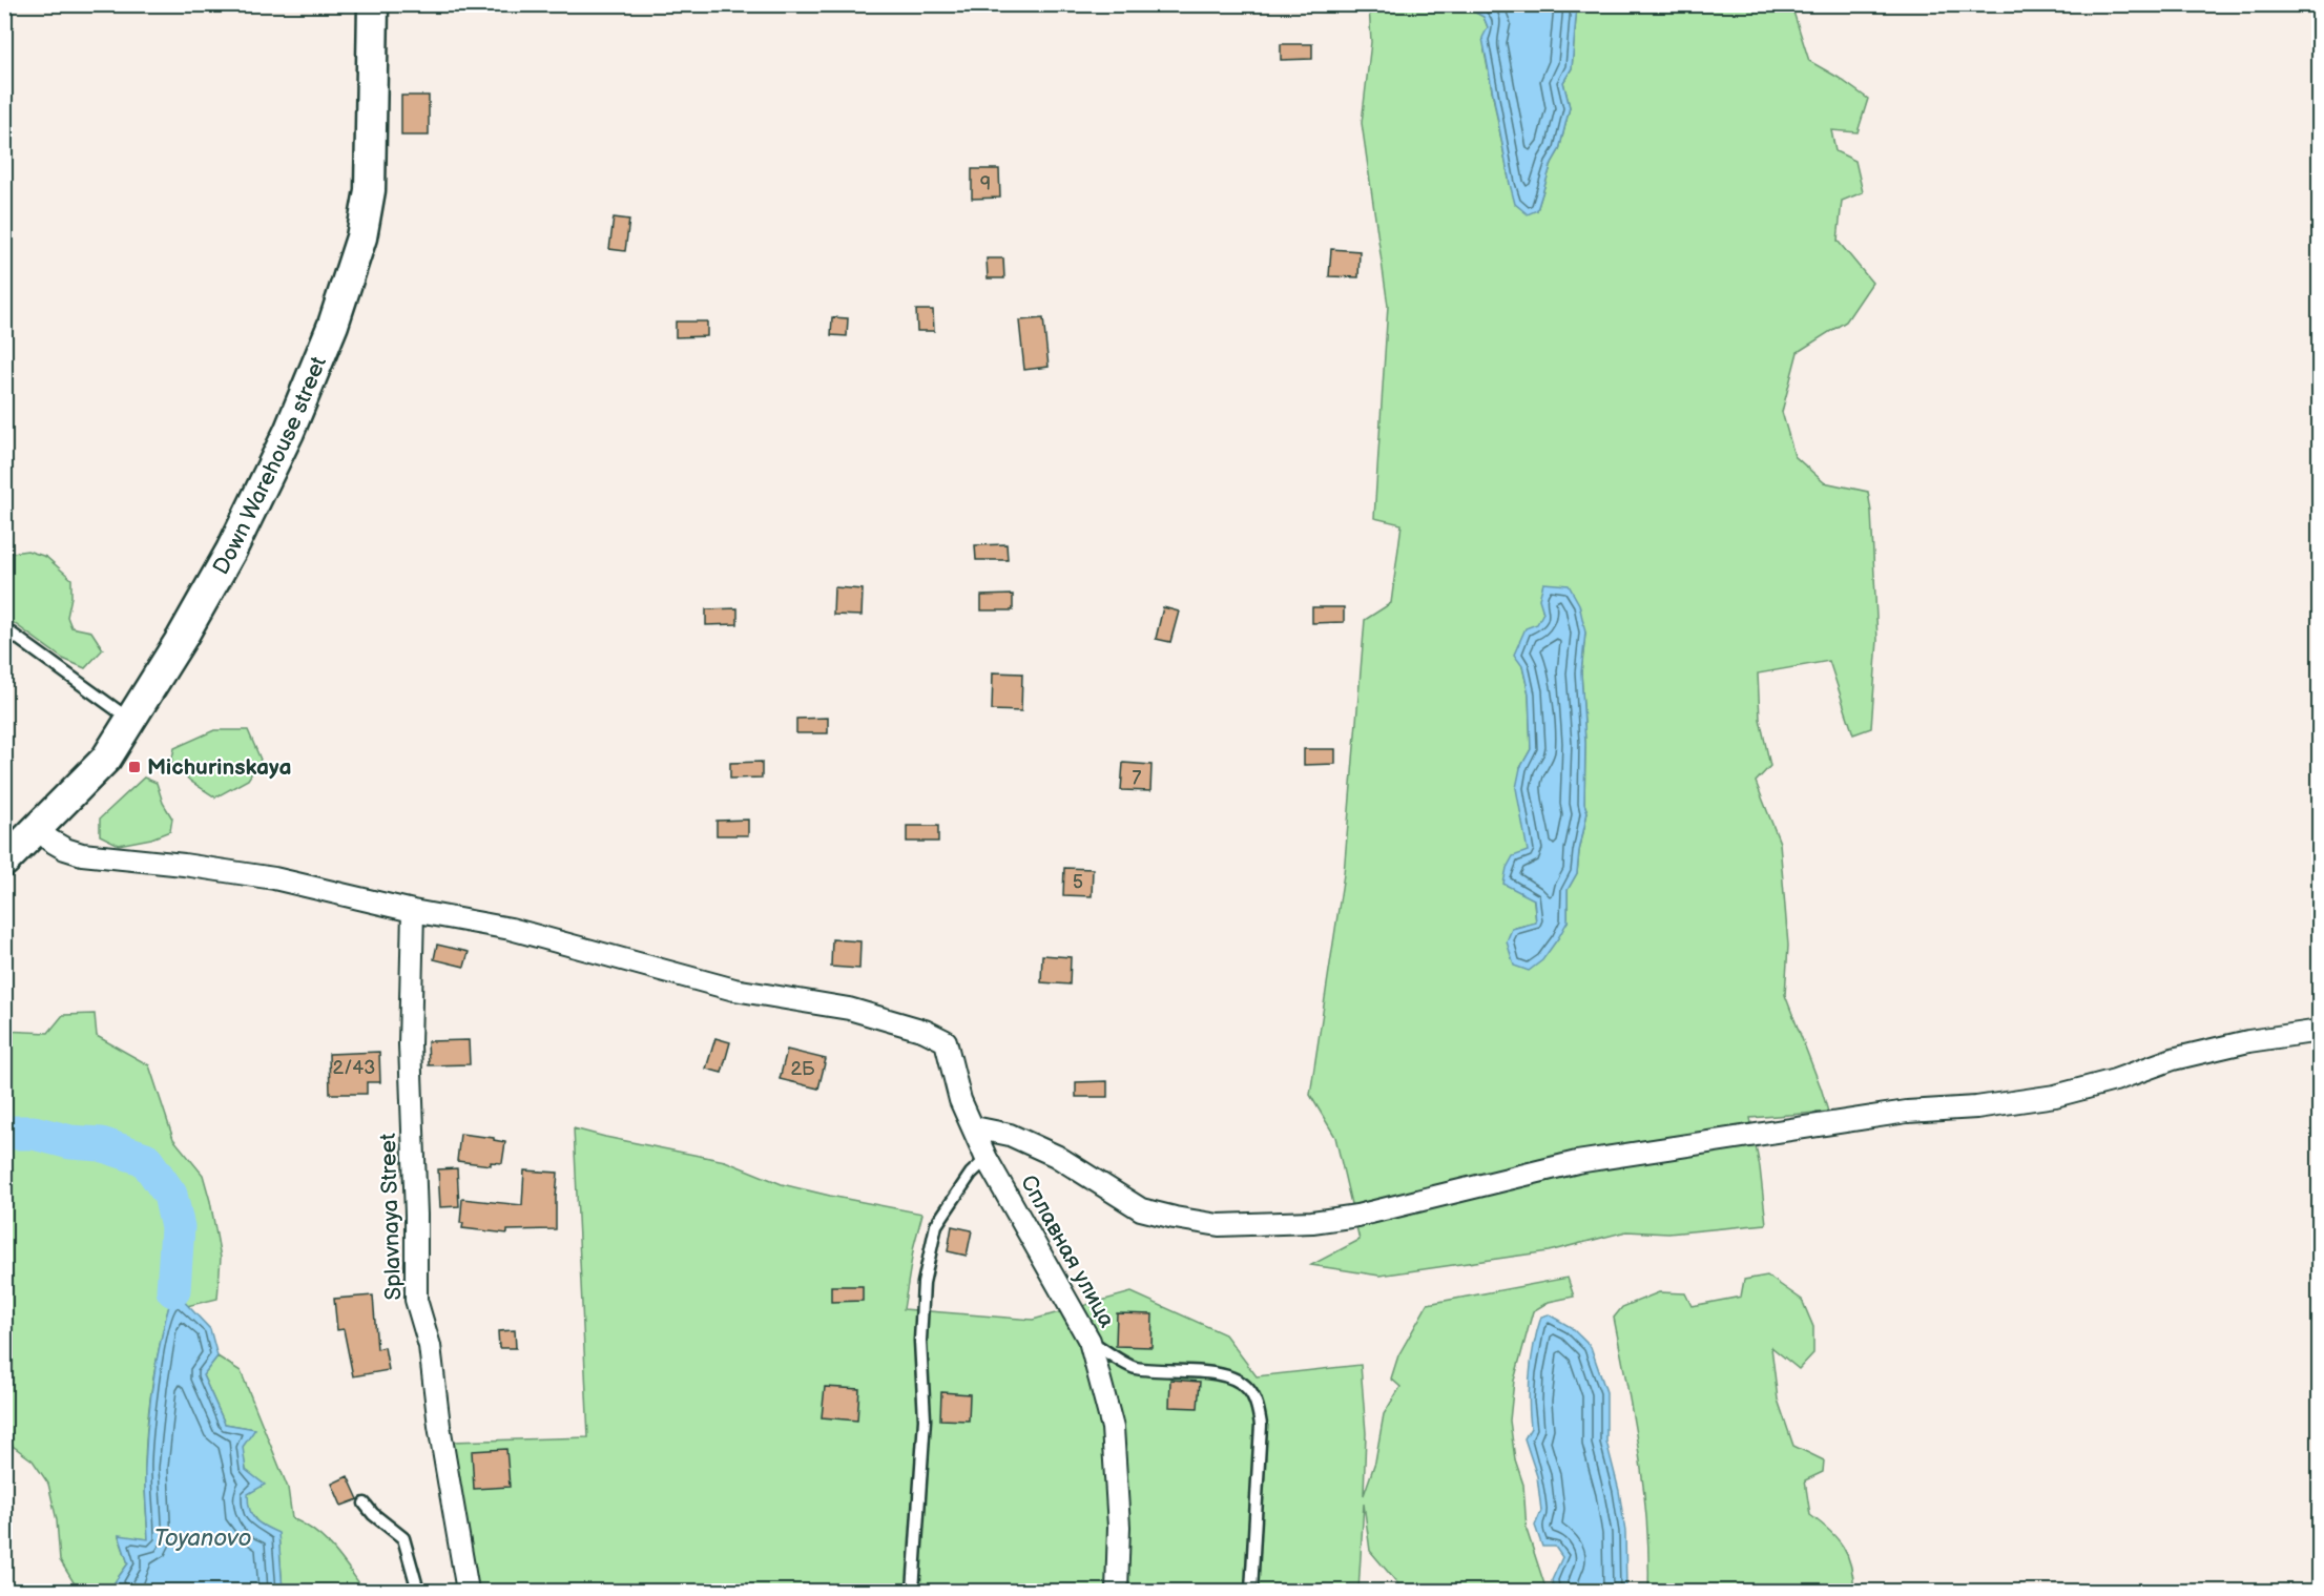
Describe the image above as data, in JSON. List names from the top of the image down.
{
  "streets": {
    "street": ["Down Warehouse street", "Splavnaya Street", "Сплавная улица"]
  },
  "crossings": [
    ["Down Warehouse street", "Сплавная улица"],
    ["Splavnaya Street", "Сплавная улица"]
  ],
  "water": ["Toyanovo"],
  "places": {
    "transit": ["Michurinskaya"]
  },
  "house_numbers": [
    "9",
    "7",
    "5",
    "2/43",
    "2Б"
  ]
}
